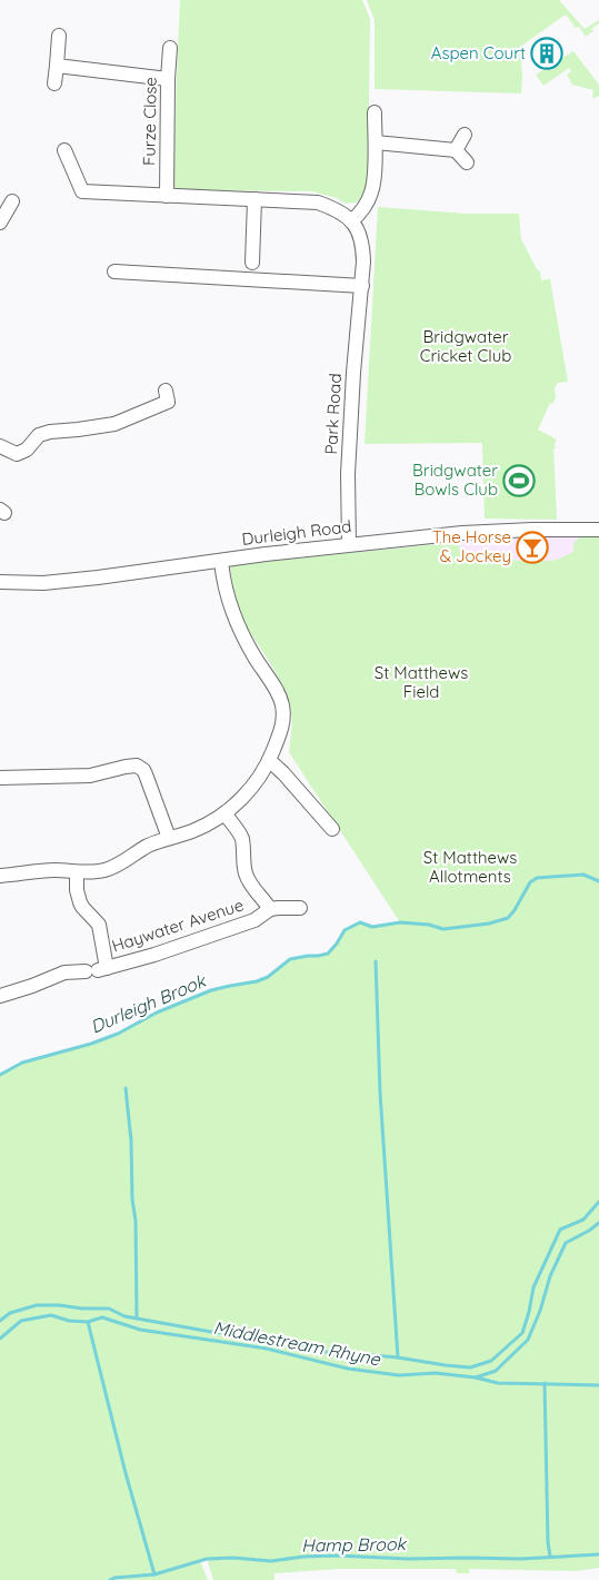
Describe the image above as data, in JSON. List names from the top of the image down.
{
  "streets": {
    "street": [
      "Furze Close",
      "Park Road",
      "Durleigh Road",
      "Haywater Avenue"
    ]
  },
  "crossings": [
    ["Park Road", "Durleigh Road"]
  ],
  "water": ["Durleigh Brook", "Middlestream Rhyne", "Hamp Brook"],
  "parks": ["Bridgwater Cricket Club", "St Matthews Field", "St Matthews Allotments"],
  "places": {
    "building": ["Aspen Court"],
    "sports": ["Bridgwater Bowls Club"],
    "bar": ["The Horse & Jockey"]
  }
}
